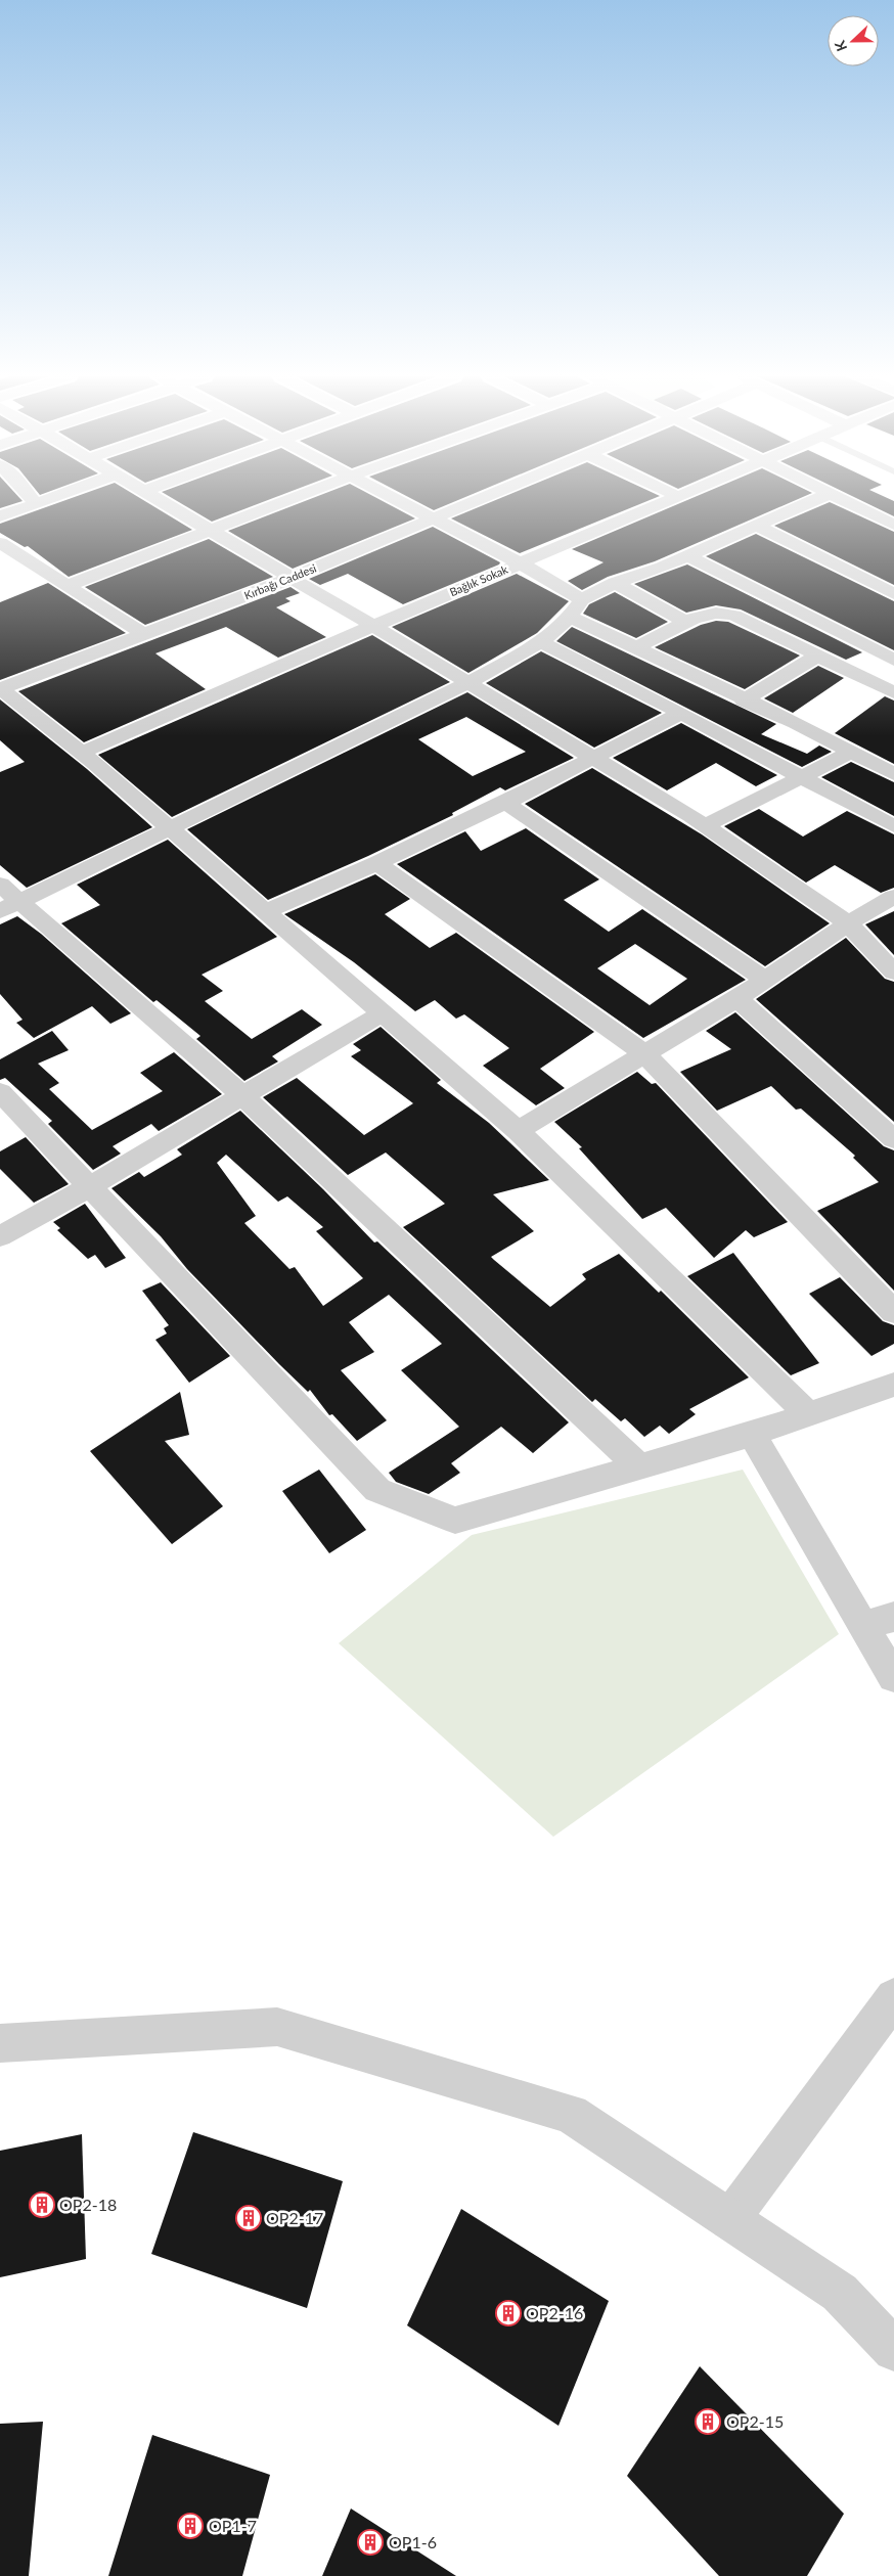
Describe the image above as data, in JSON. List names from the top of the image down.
{
  "streets": {
    "street": ["Bağlık Sokak", "Kırbağı Caddesi"]
  },
  "places": {
    "building": [
      "OP2-18",
      "OP2-17",
      "OP2-16",
      "OP2-15",
      "OP1-7",
      "OP1-6"
    ]
  },
  "north": "left"
}
